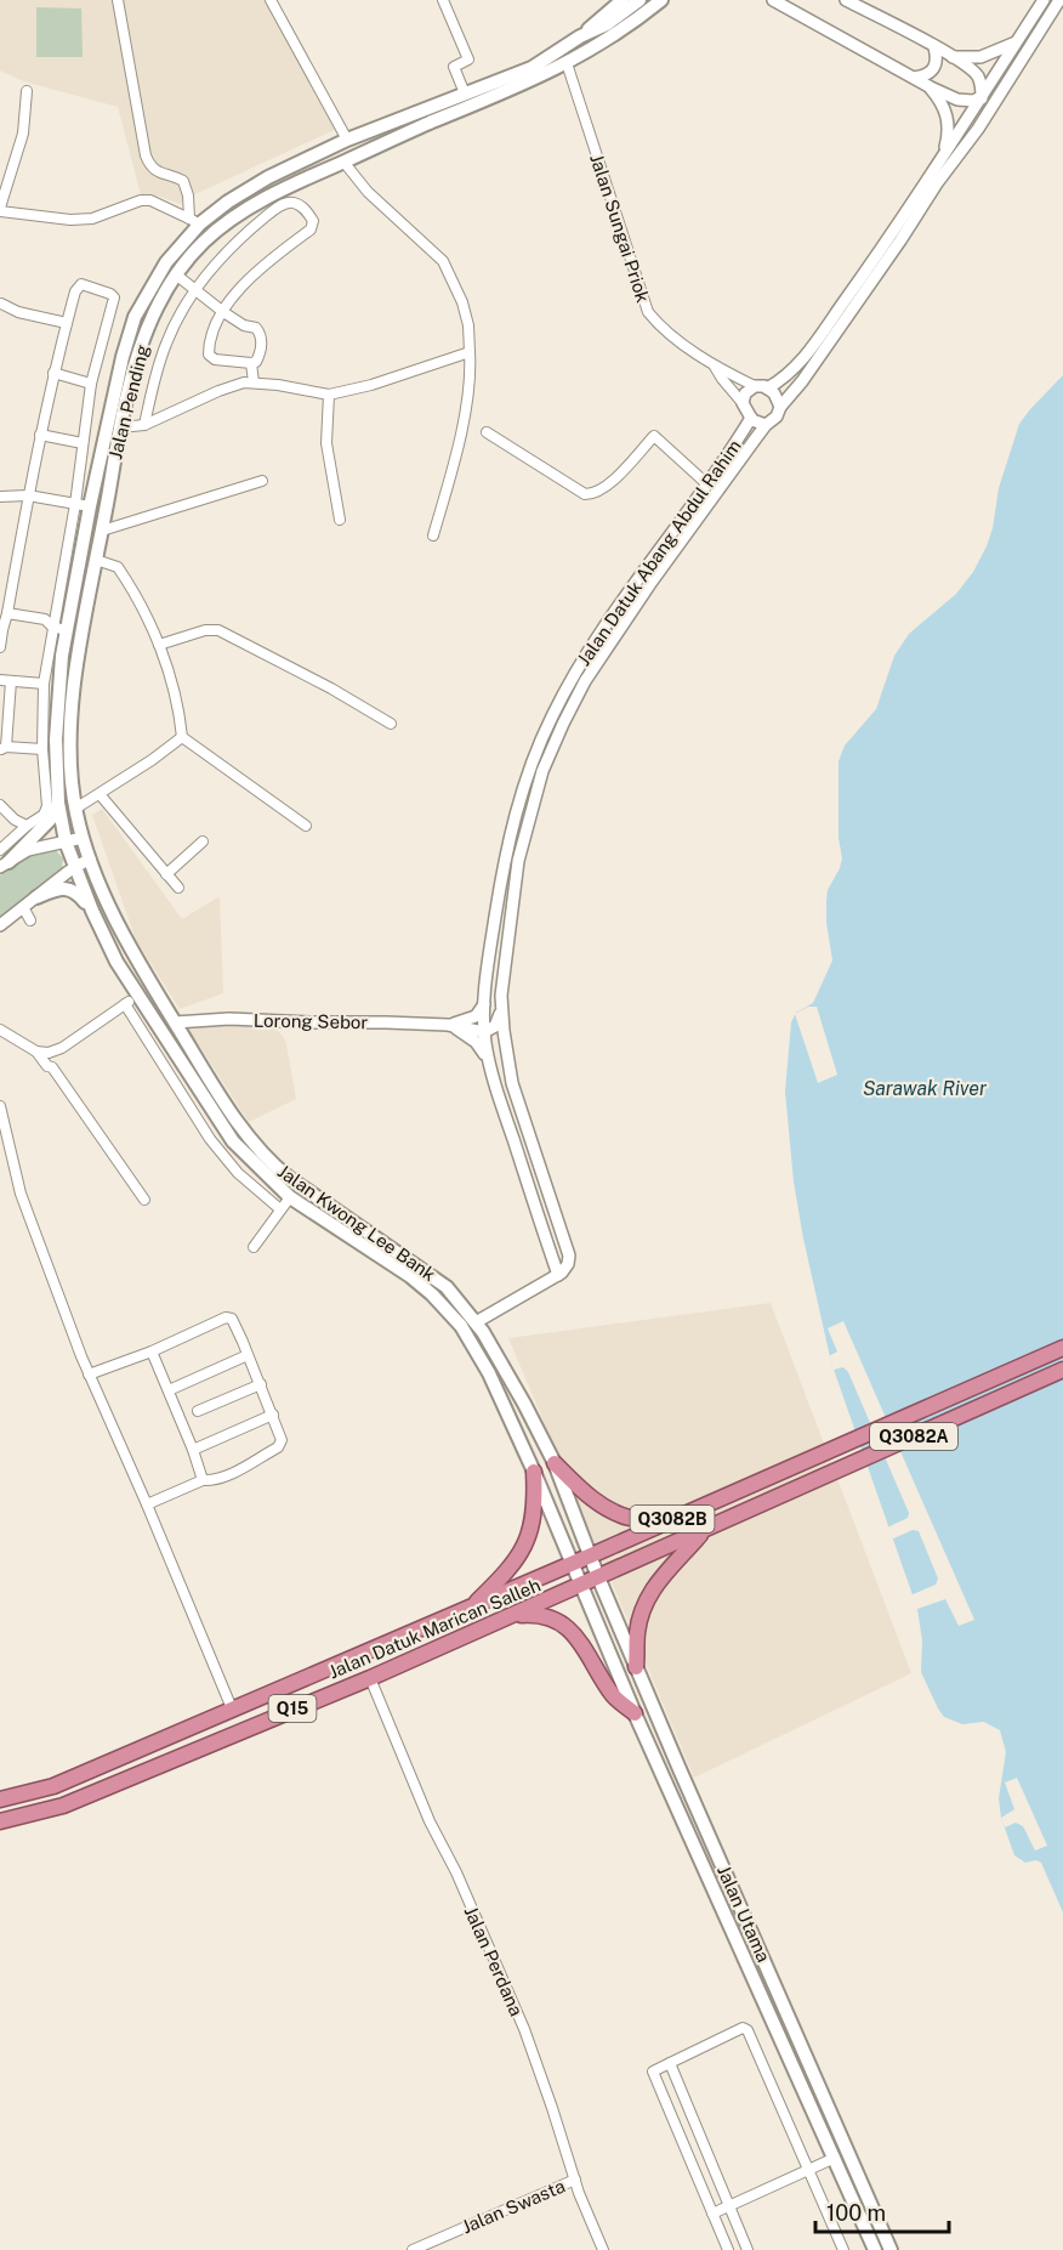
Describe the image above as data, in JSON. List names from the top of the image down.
{
  "streets": {
    "highway": [
      "Q3082A",
      "Q3082B",
      "Jalan Datuk Marican Salleh",
      "Q15"
    ],
    "main road": ["Jalan Pending", "Jalan Kwong Lee Bank", "Jalan Utama"],
    "street": [
      "Jalan Sungai Priok",
      "Jalan Datuk Abang Abdul Rahim",
      "Lorong Sebor",
      "Jalan Perdana",
      "Jalan Swasta"
    ]
  },
  "crossings": [
    ["Jalan Sungai Priok", "Jalan Pending"],
    ["Jalan Pending", "Jalan Kwong Lee Bank"],
    ["Jalan Datuk Abang Abdul Rahim", "Lorong Sebor"],
    ["Lorong Sebor", "Jalan Kwong Lee Bank"],
    ["Jalan Kwong Lee Bank", "Q3082A"],
    ["Jalan Kwong Lee Bank", "Q3082B"],
    ["Jalan Kwong Lee Bank", "Jalan Datuk Marican Salleh"],
    ["Jalan Kwong Lee Bank", "Jalan Utama"],
    ["Q3082A", "Jalan Datuk Marican Salleh"],
    ["Q3082A", "Jalan Utama"],
    ["Q3082B", "Jalan Datuk Marican Salleh"],
    ["Jalan Datuk Marican Salleh", "Jalan Utama"],
    ["Jalan Datuk Marican Salleh", "Jalan Perdana"],
    ["Jalan Perdana", "Jalan Swasta"]
  ],
  "water": ["Sarawak River"],
  "scale_bar": "100 m"
}
